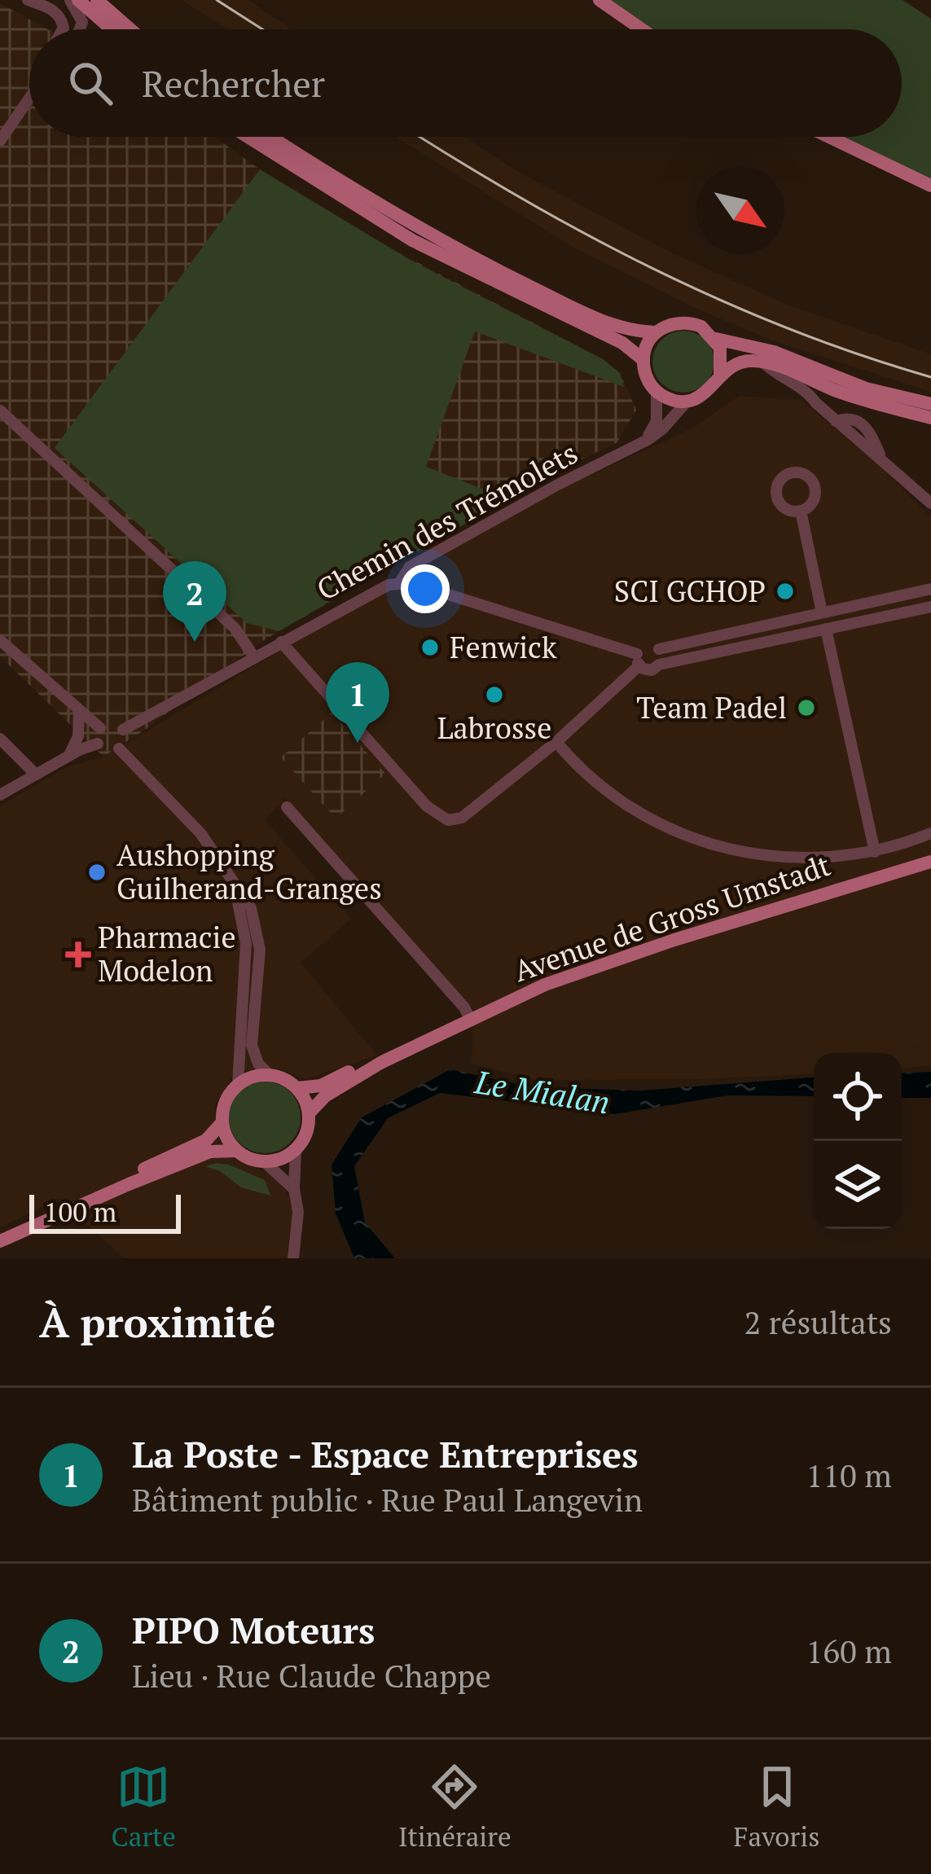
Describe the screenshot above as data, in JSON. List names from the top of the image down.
{
  "streets": {
    "main road": ["Avenue de Gross Umstadt"],
    "street": ["Chemin des Trémolets"]
  },
  "water": ["Le Mialan"],
  "places": {
    "other": [
      "SCI GCHOP",
      "Fenwick",
      "Labrosse",
      "Team Padel",
      "Aushopping Guilherand-Granges"
    ],
    "health": ["Pharmacie Modelon"]
  },
  "scale_bar": "100 m",
  "north": "bottom right",
  "page": {
    "search": "Rechercher",
    "pins": ["2", "1"],
    "scale": "100 m",
    "heading": ["À proximité", "2 résultats"],
    "list": [
      {
        "mark": "1",
        "name": "La Poste - Espace Entreprises",
        "note": "Bâtiment public · Rue Paul Langevin",
        "value": "110 m"
      },
      {
        "mark": "2",
        "name": "PIPO Moteurs",
        "note": "Lieu · Rue Claude Chappe",
        "value": "160 m"
      }
    ],
    "nav": ["Carte", "Itinéraire", "Favoris"]
  }
}
